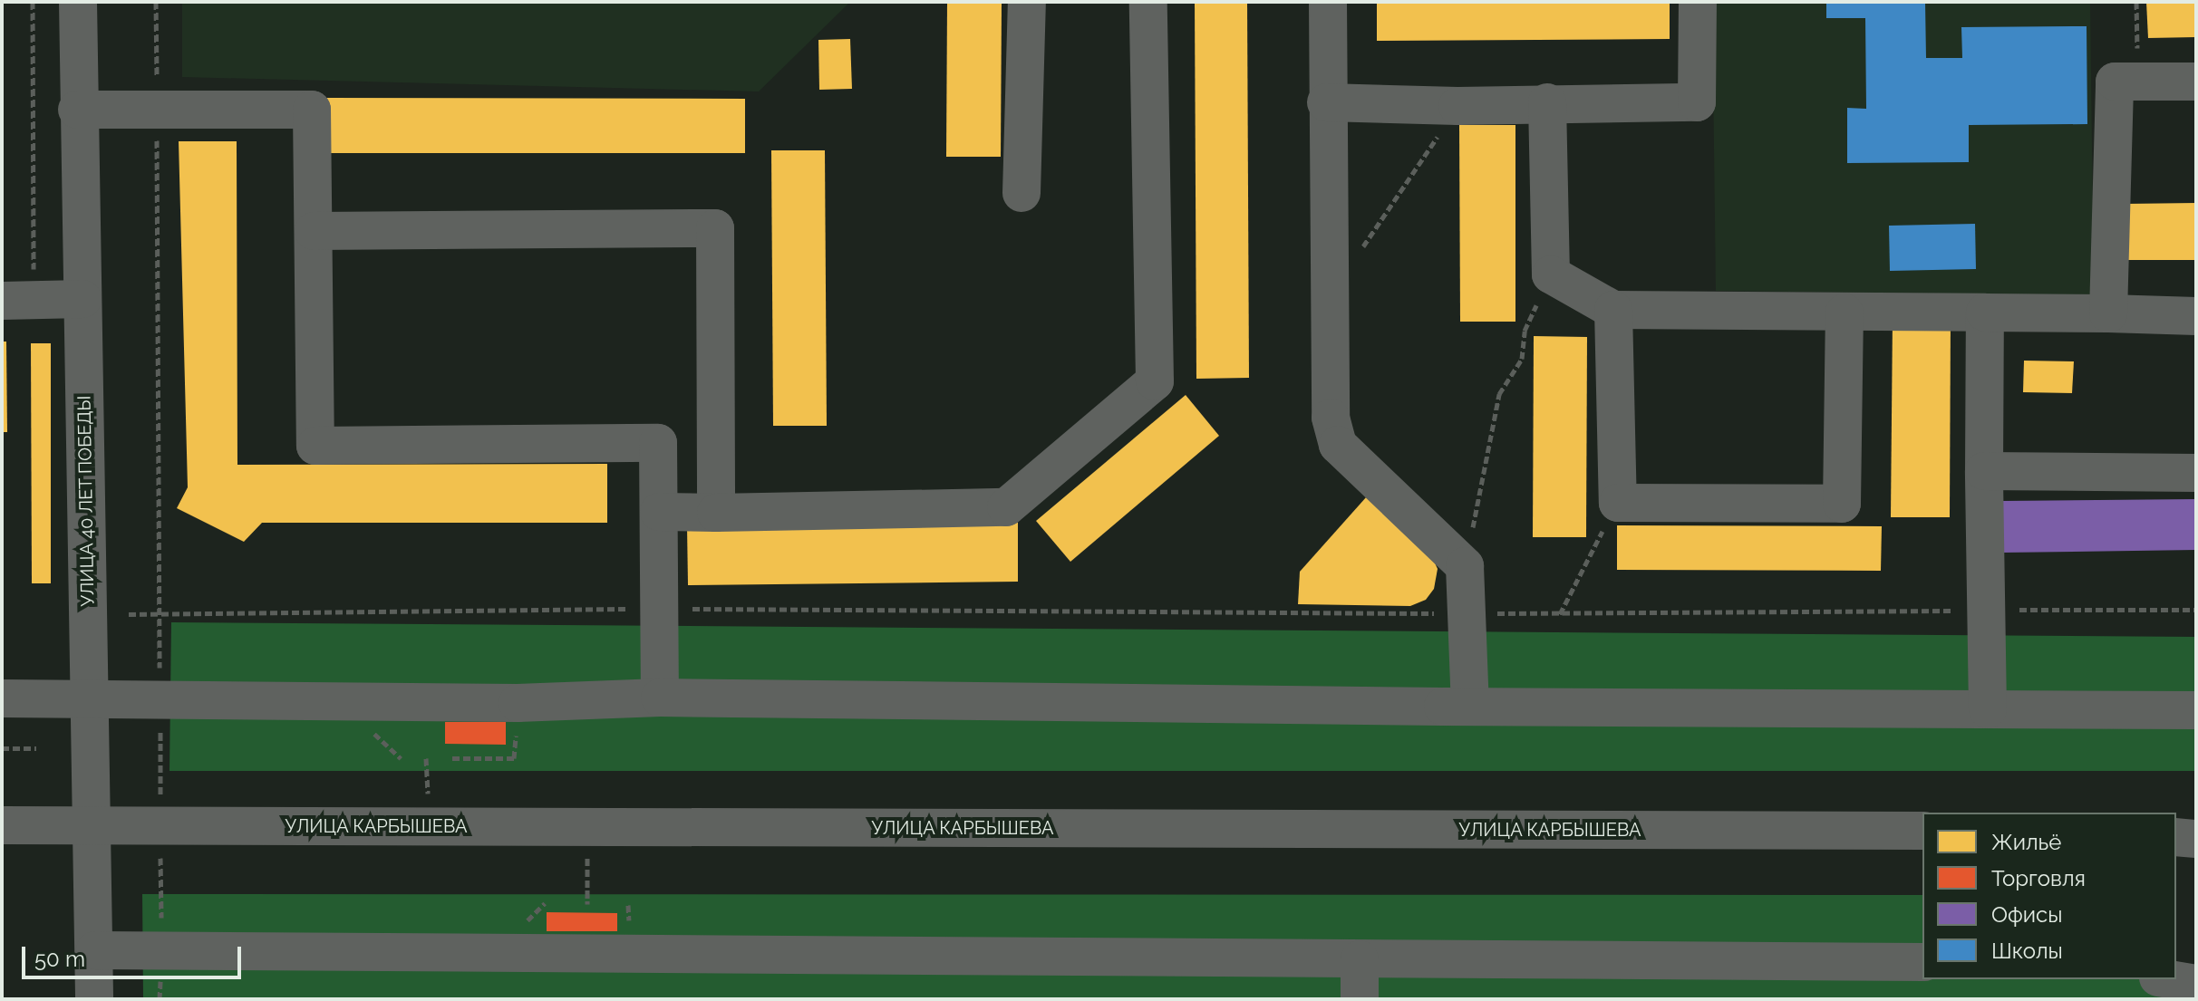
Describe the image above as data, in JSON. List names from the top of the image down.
{
  "streets": {
    "street": ["УЛИЦА 40 ЛЕТ ПОБЕДЫ", "УЛИЦА КАРБЫШЕВА"]
  },
  "crossings": [
    ["УЛИЦА 40 ЛЕТ ПОБЕДЫ", "УЛИЦА КАРБЫШЕВА"]
  ],
  "legend": [
    "Жильё",
    "Торговля",
    "Офисы",
    "Школы"
  ],
  "scale_bar": "50 m"
}
